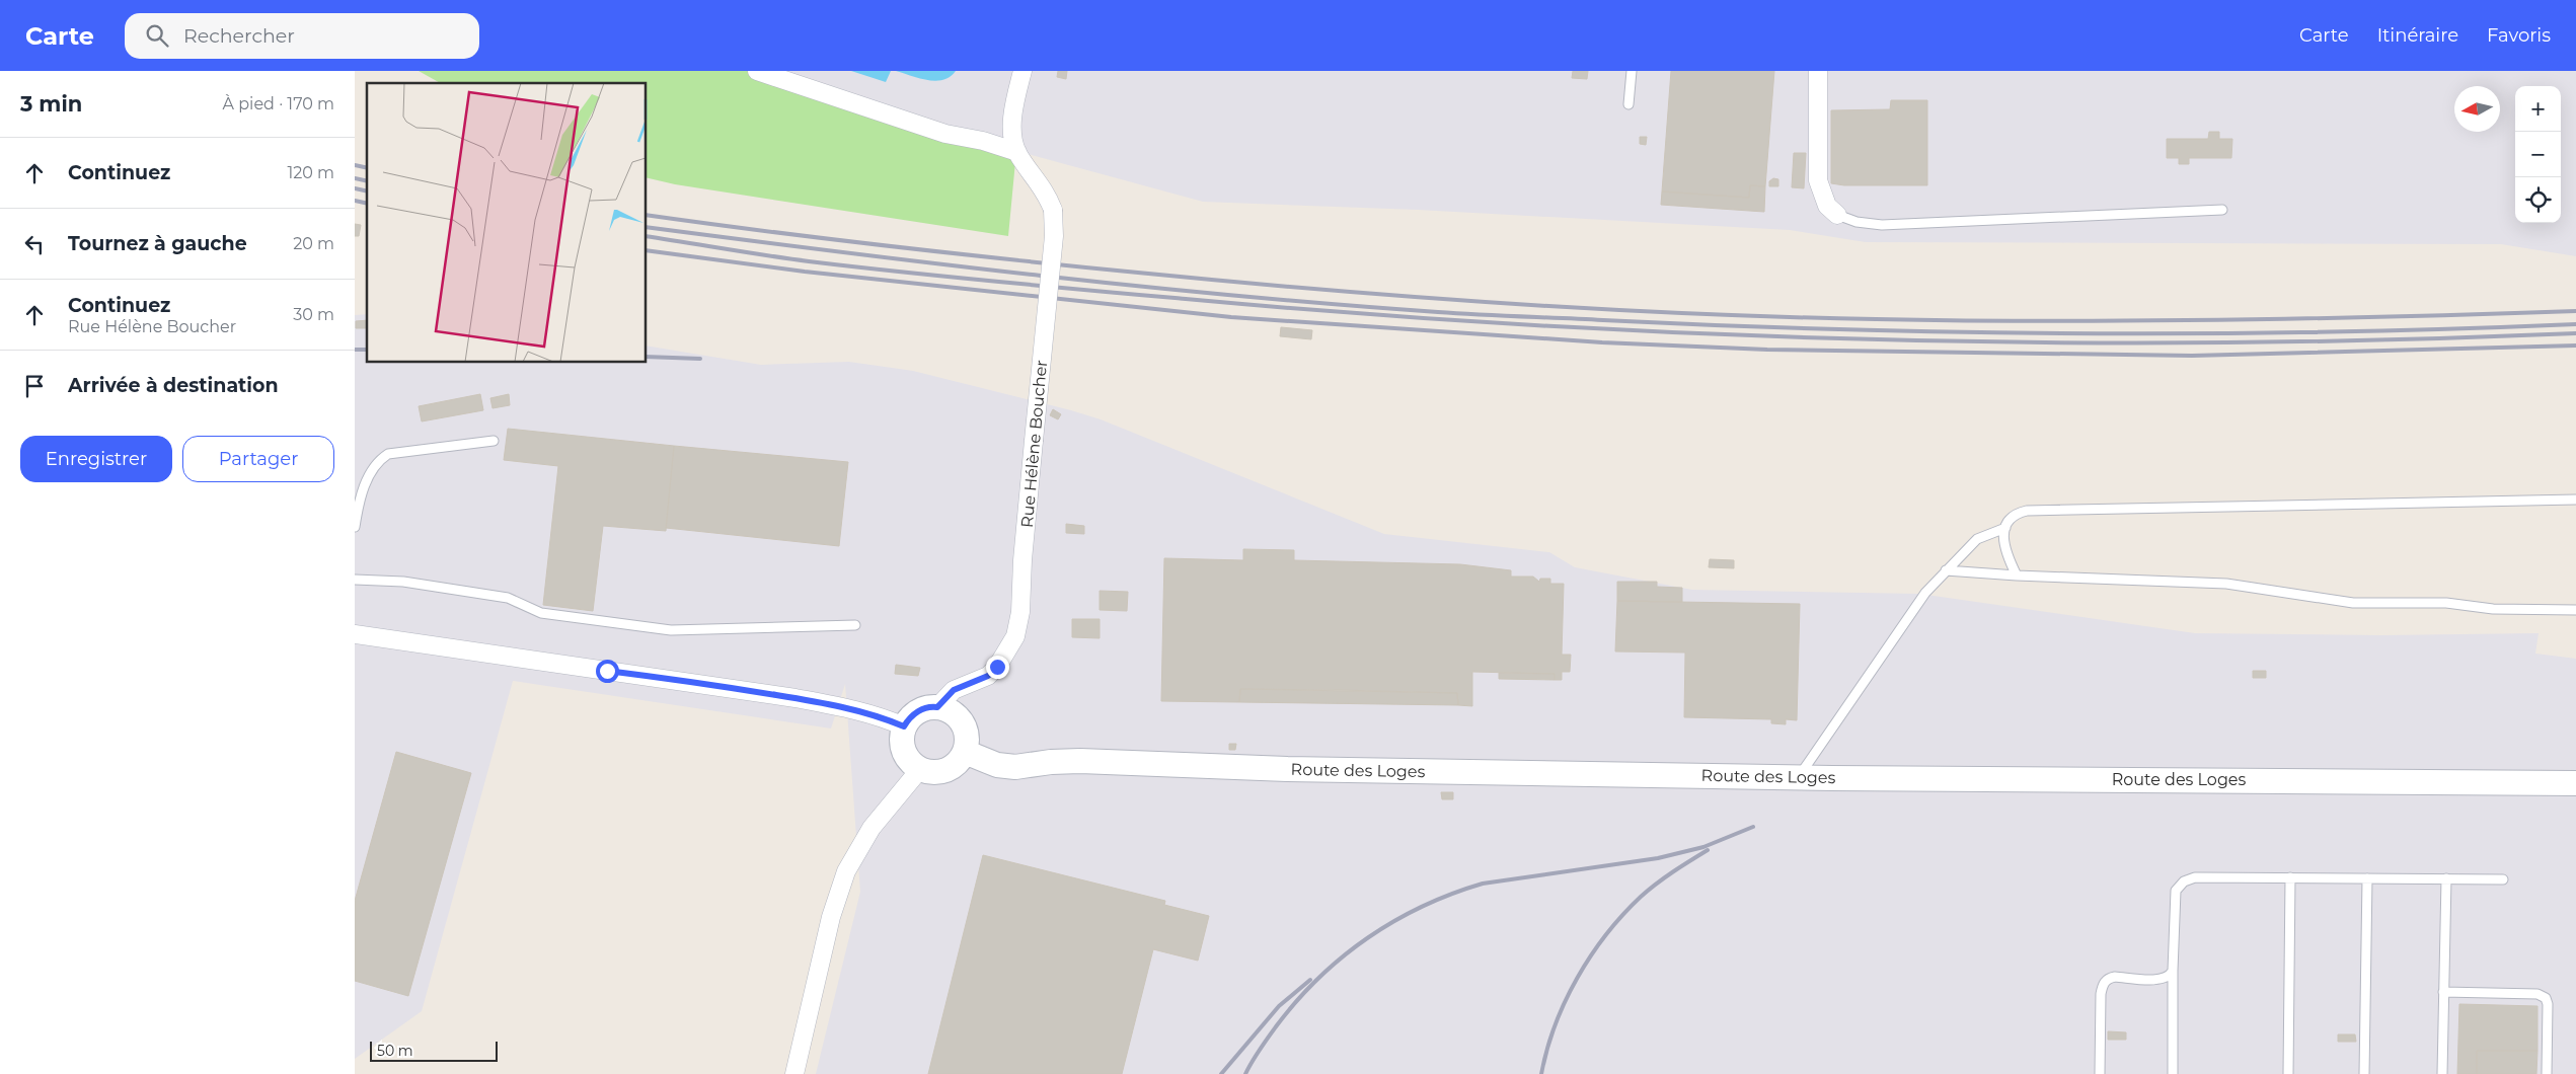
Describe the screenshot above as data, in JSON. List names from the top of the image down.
{
  "streets": {
    "street": ["Rue Hélène Boucher", "Route des Loges"]
  },
  "crossings": [
    ["Rue Hélène Boucher", "Route des Loges"]
  ],
  "scale_bar": "50 m",
  "north": "left",
  "page": {
    "header": "Carte",
    "search": "Rechercher",
    "nav": ["Carte", "Itinéraire", "Favoris"],
    "heading": ["3 min", "À pied · 170 m"],
    "map_buttons": ["+", "−"],
    "list": [
      ["Continuez", "120 m"],
      ["Tournez à gauche", "20 m"],
      ["Continuez", "Rue Hélène Boucher", "30 m"],
      "Arrivée à destination"
    ],
    "buttons": ["Enregistrer", "Partager"],
    "scale": "50 m"
  }
}
